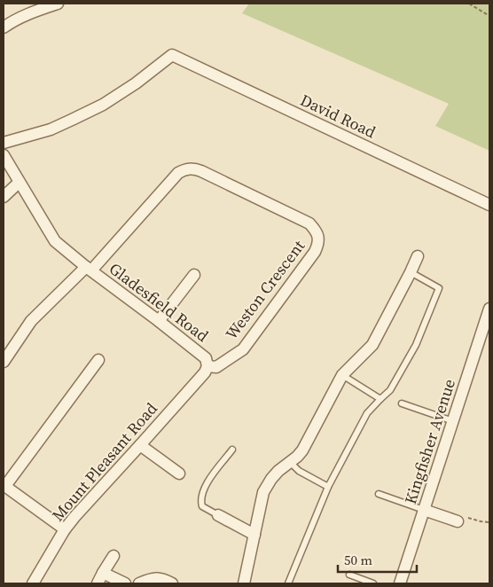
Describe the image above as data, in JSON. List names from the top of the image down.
{
  "streets": {
    "street": [
      "David Road",
      "Weston Crescent",
      "Gladesfield Road",
      "Kingfisher Avenue",
      "Mount Pleasant Road"
    ]
  },
  "crossings": [
    ["Weston Crescent", "Gladesfield Road"],
    ["Weston Crescent", "Mount Pleasant Road"],
    ["Gladesfield Road", "Mount Pleasant Road"]
  ],
  "scale_bar": "50 m"
}
